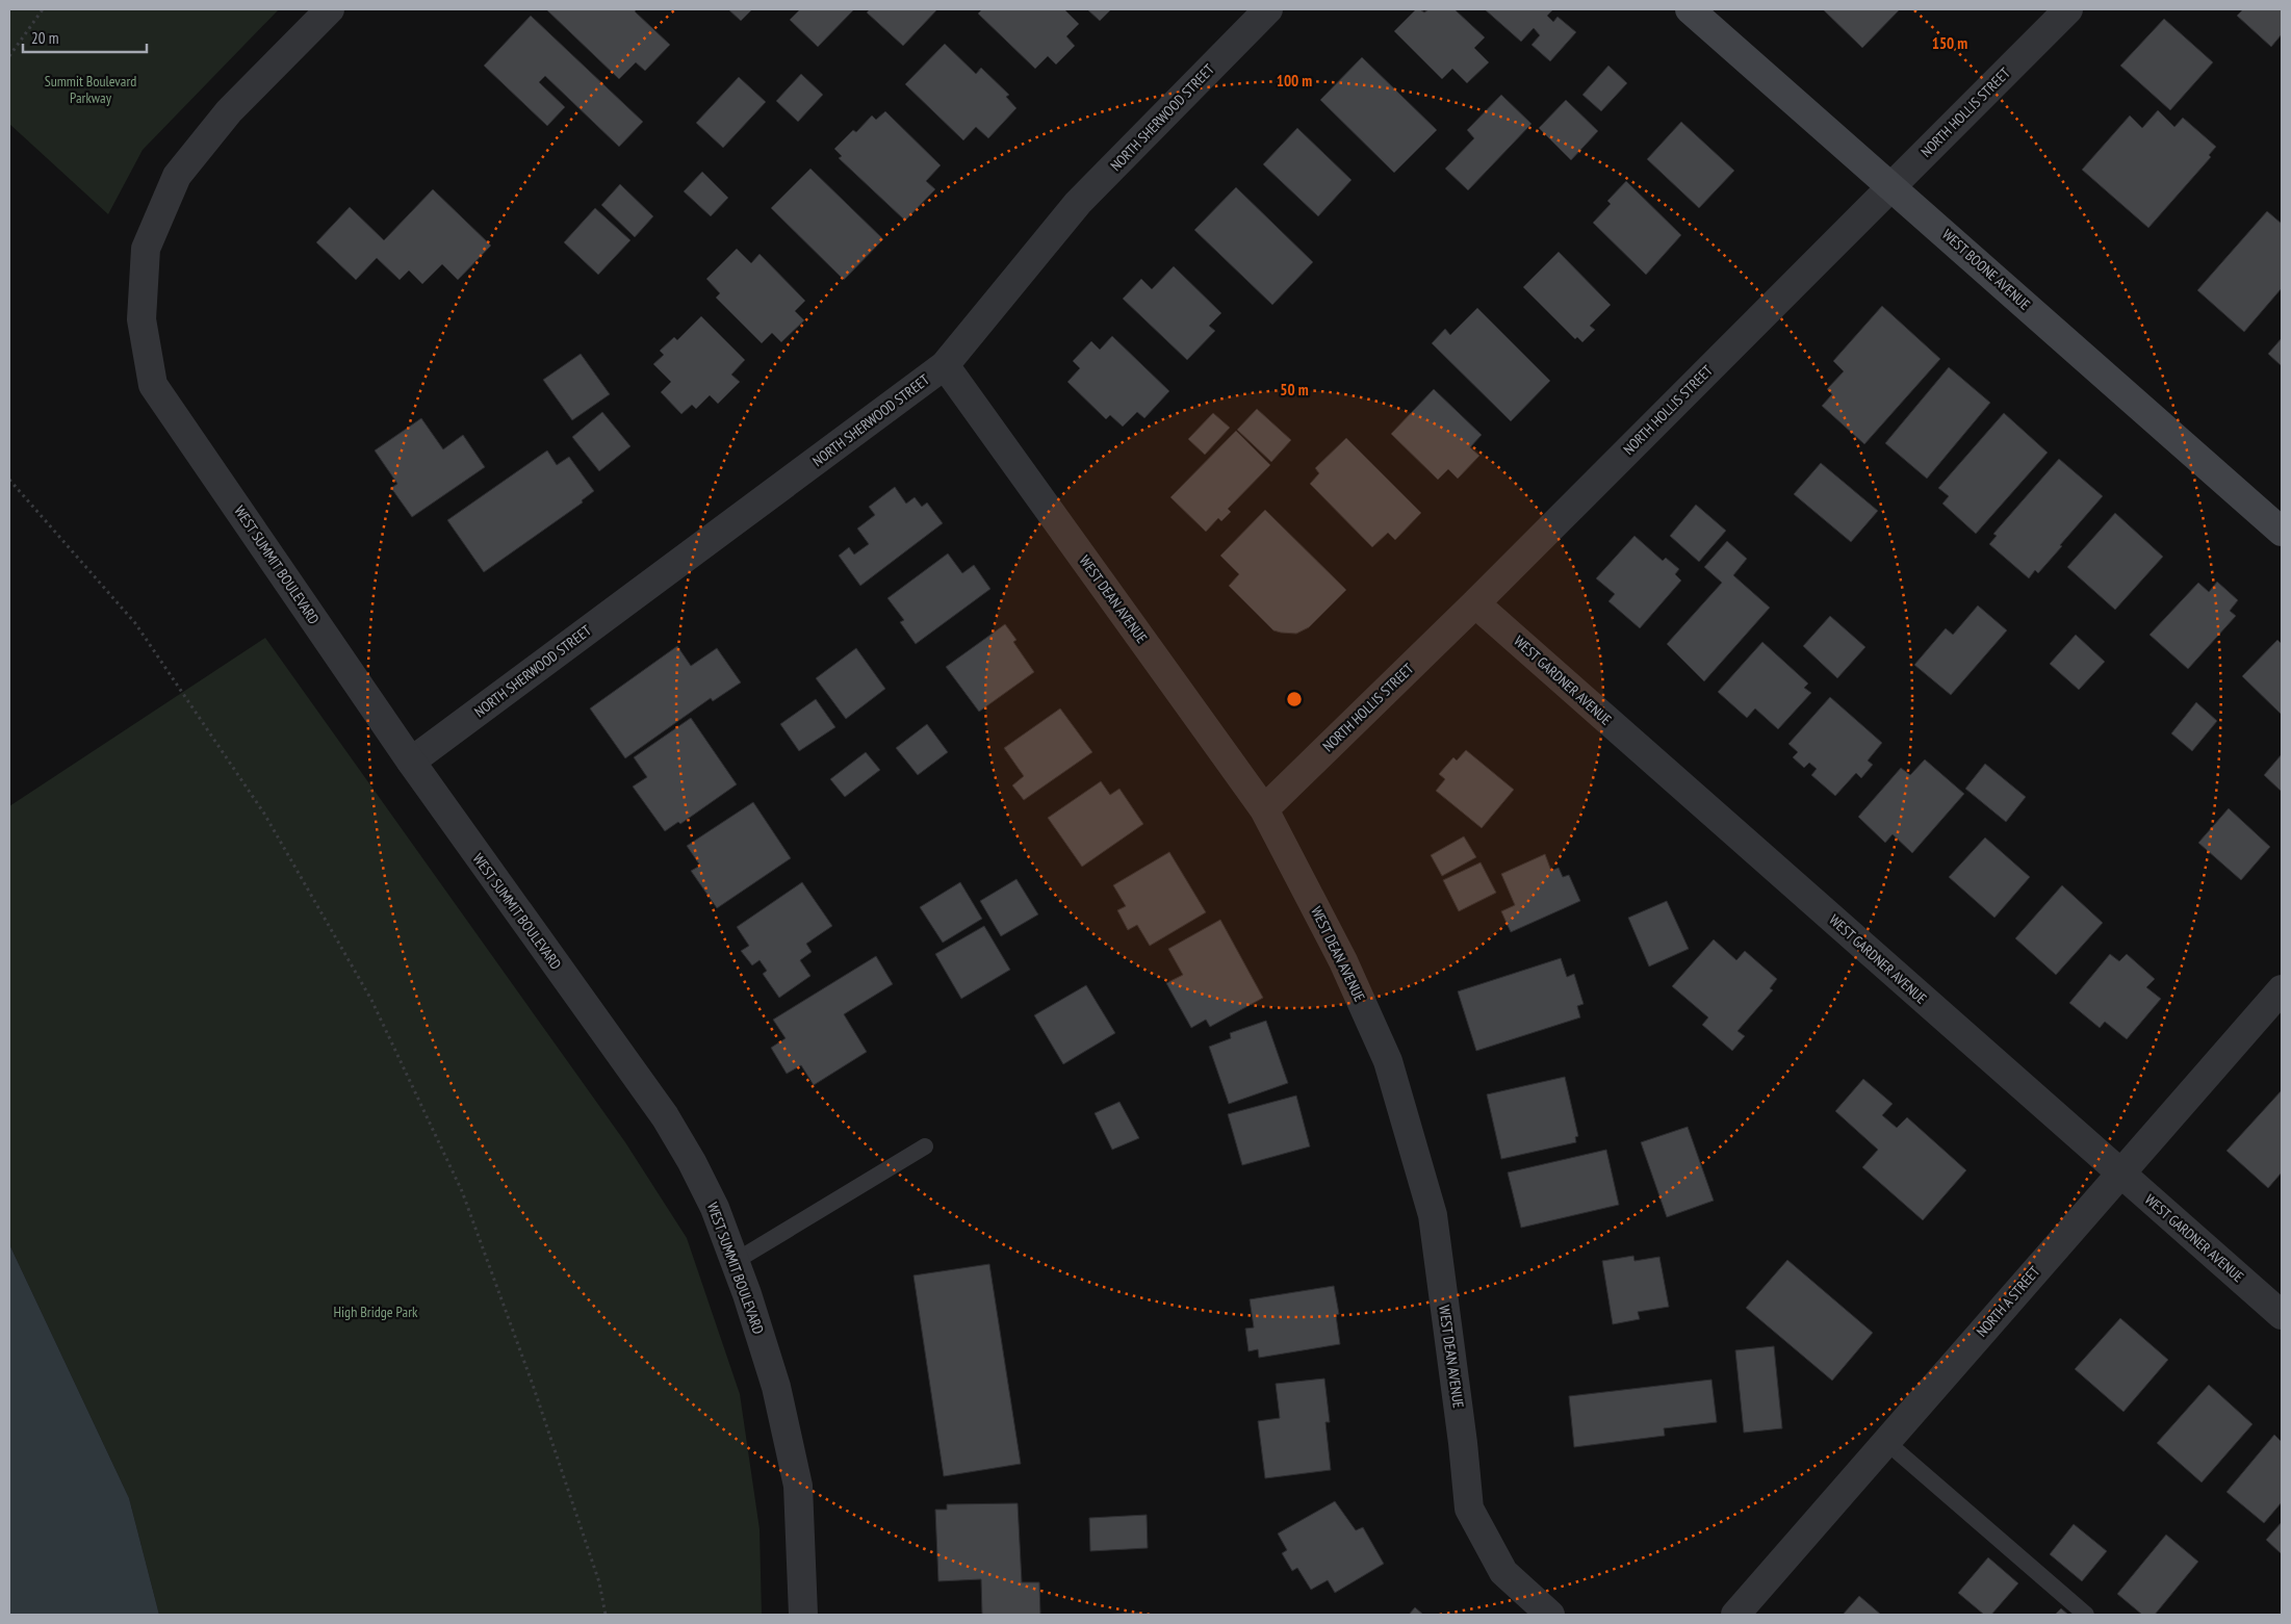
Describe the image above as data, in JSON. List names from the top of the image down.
{
  "streets": {
    "main road": ["WEST BOONE AVENUE"],
    "street": [
      "NORTH HOLLIS STREET",
      "NORTH SHERWOOD STREET",
      "WEST SUMMIT BOULEVARD",
      "WEST DEAN AVENUE",
      "WEST GARDNER AVENUE",
      "NORTH A STREET"
    ]
  },
  "crossings": [
    ["NORTH HOLLIS STREET", "WEST BOONE AVENUE"],
    ["NORTH HOLLIS STREET", "WEST DEAN AVENUE"],
    ["NORTH HOLLIS STREET", "WEST GARDNER AVENUE"],
    ["NORTH SHERWOOD STREET", "WEST SUMMIT BOULEVARD"],
    ["NORTH SHERWOOD STREET", "WEST DEAN AVENUE"],
    ["WEST GARDNER AVENUE", "NORTH A STREET"]
  ],
  "parks": ["Summit Boulevard Parkway", "High Bridge Park"],
  "scale_bar": "20 m",
  "rings": ["150 m", "100 m", "50 m"]
}
